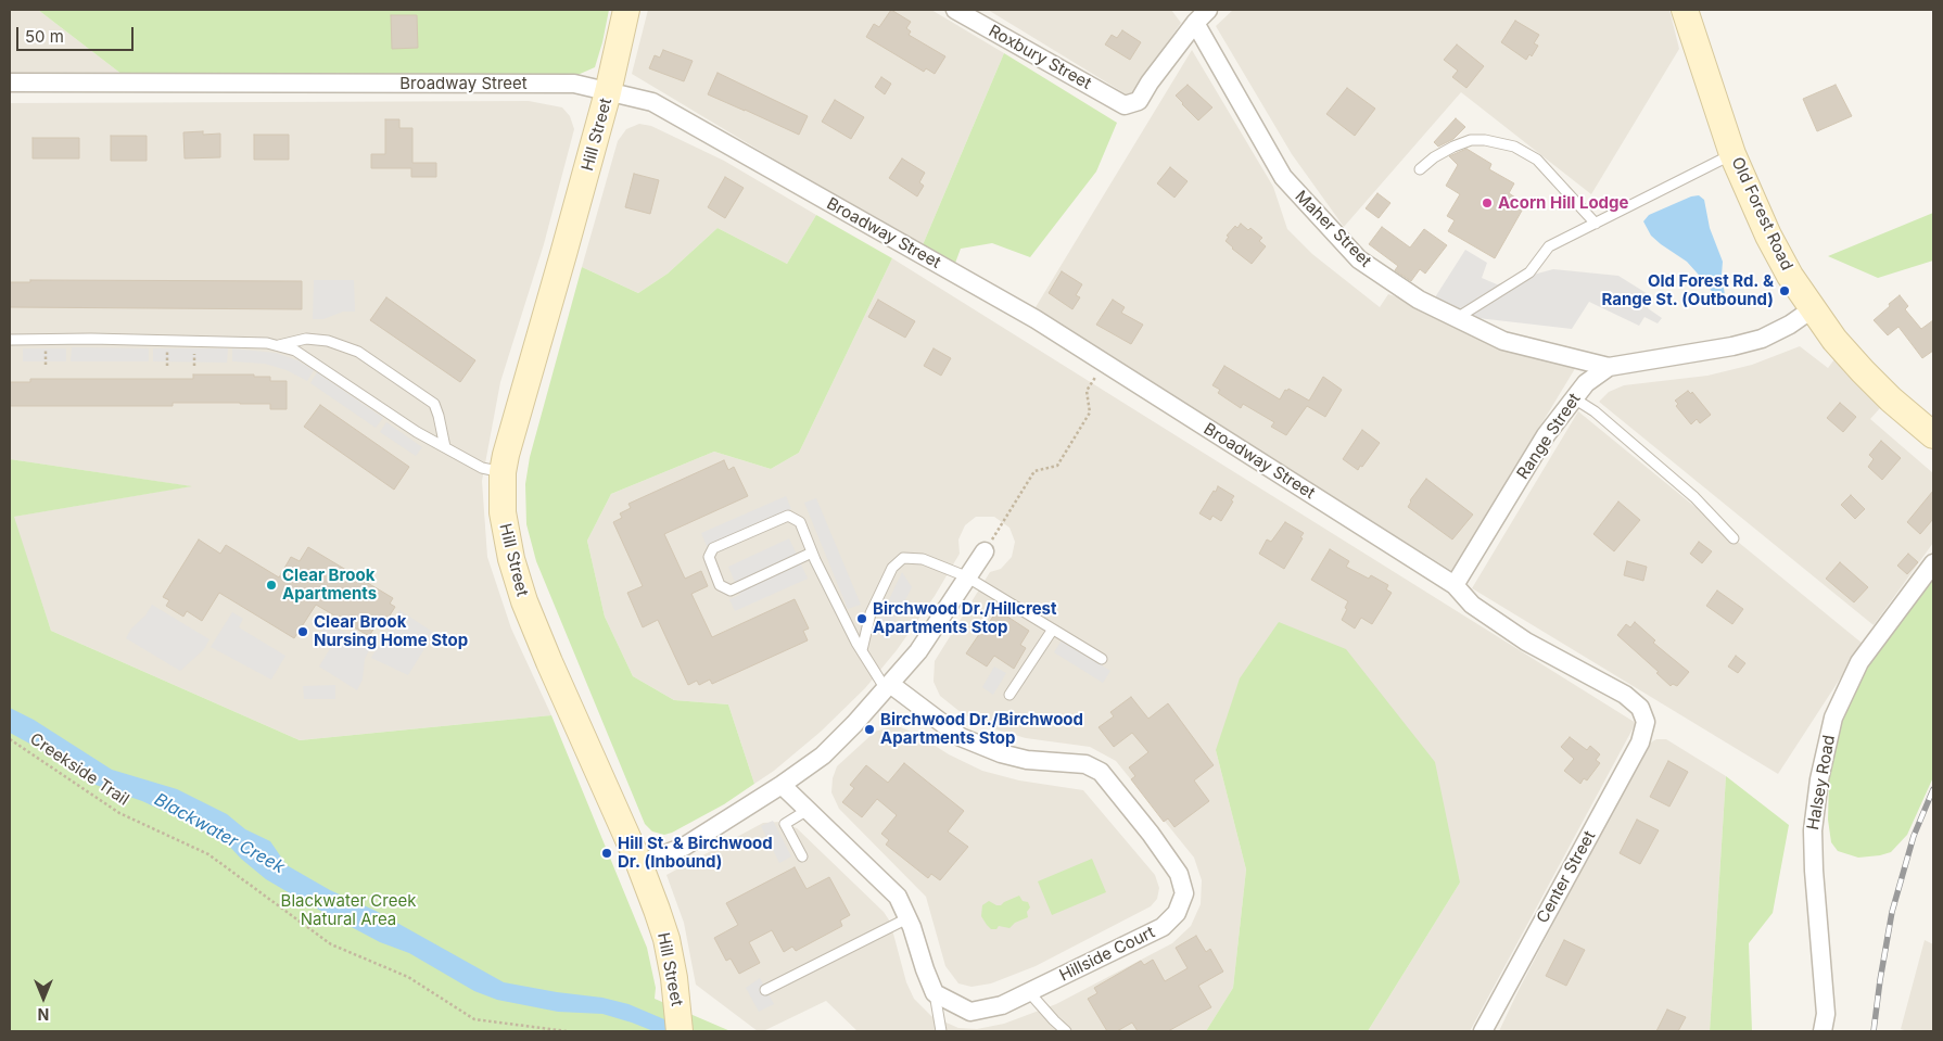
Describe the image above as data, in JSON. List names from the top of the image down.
{
  "streets": {
    "street": [
      "Roxbury Street",
      "Broadway Street",
      "Hill Street",
      "Old Forest Road",
      "Maher Street",
      "Range Street",
      "Halsey Road",
      "Center Street",
      "Hillside Court"
    ],
    "path": ["Creekside Trail"]
  },
  "crossings": [
    ["Roxbury Street", "Maher Street"],
    ["Broadway Street", "Hill Street"],
    ["Broadway Street", "Range Street"],
    ["Broadway Street", "Center Street"],
    ["Old Forest Road", "Range Street"],
    ["Maher Street", "Range Street"]
  ],
  "water": ["Blackwater Creek"],
  "parks": ["Blackwater Creek Natural Area"],
  "places": [
    "Acorn Hill Lodge",
    "Old Forest Rd. & Range St. (Outbound)",
    "Clear Brook Apartments",
    "Birchwood Dr./Hillcrest Apartments Stop",
    "Clear Brook Nursing Home Stop",
    "Birchwood Dr./Birchwood Apartments Stop",
    "Hill St. & Birchwood Dr. (Inbound)"
  ],
  "scale_bar": "50 m",
  "north": "bottom"
}
